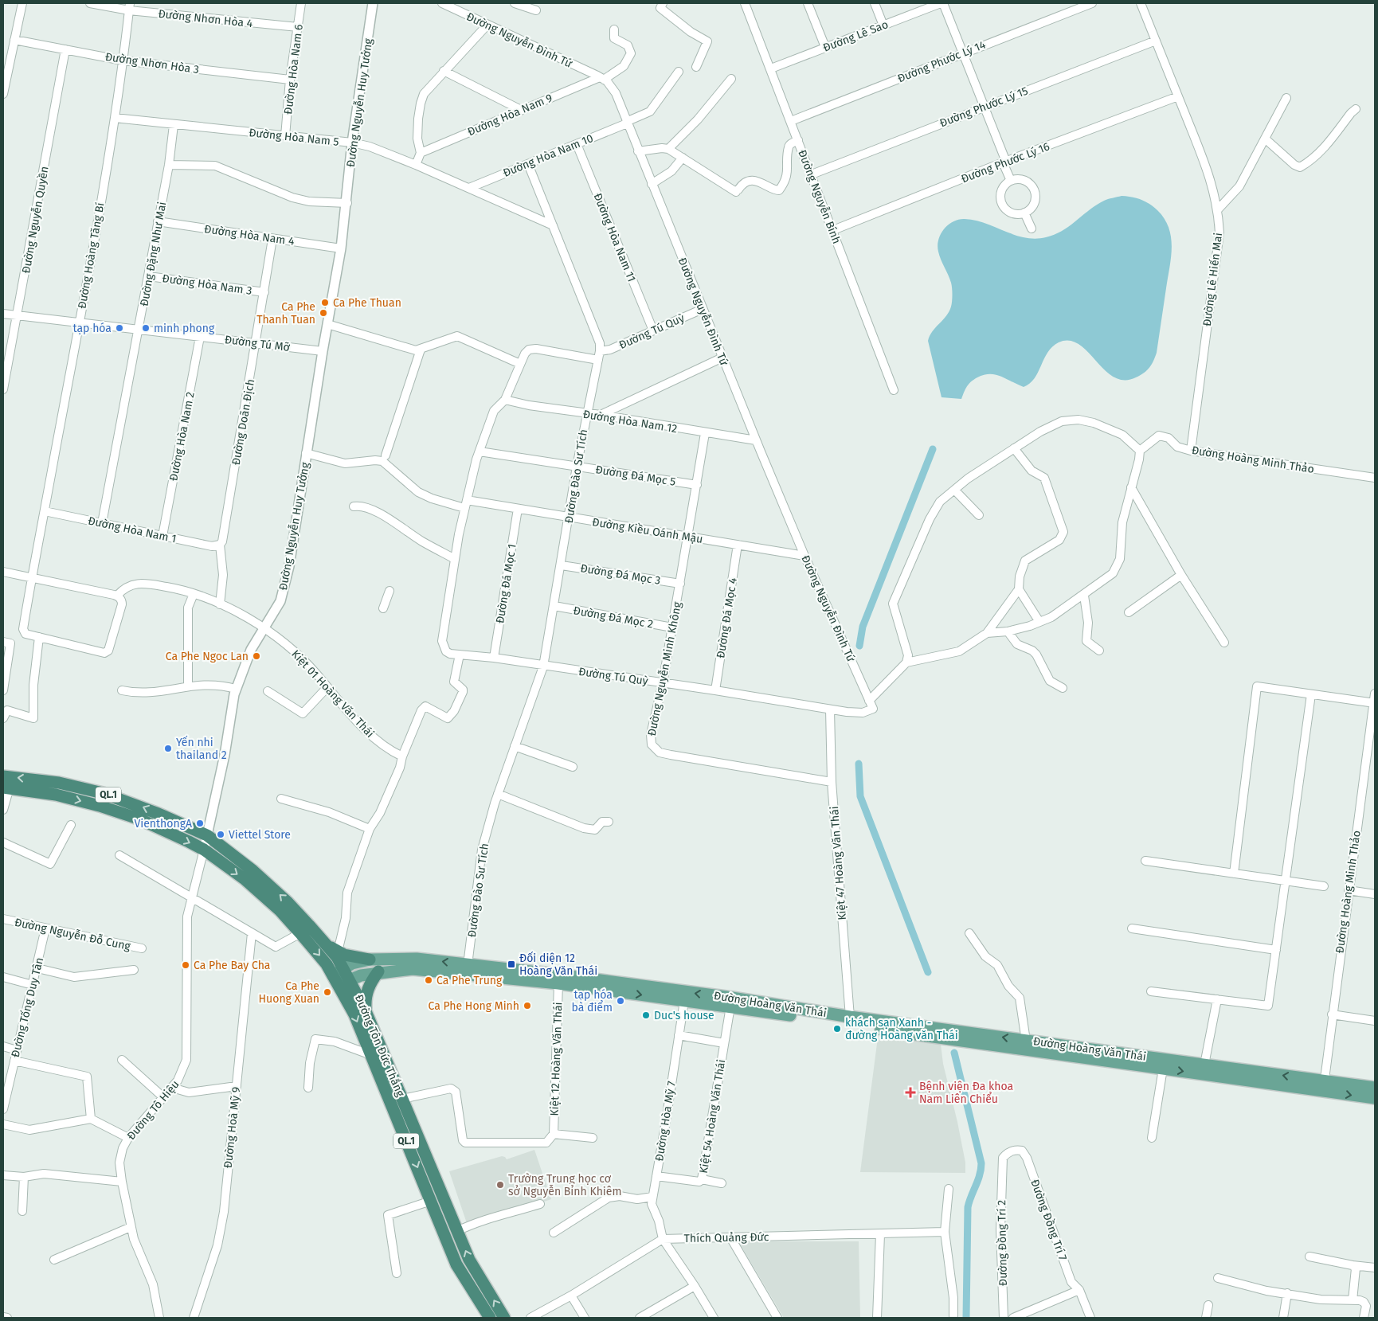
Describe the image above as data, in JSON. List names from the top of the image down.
{
  "streets": {
    "highway": ["QL.1", "Đường Tôn Đức Thắng"],
    "main road": ["Đường Hoàng Văn Thái"],
    "street": [
      "Đường Nhơn Hòa 4",
      "Đường Lê Sao",
      "Đường Nguyễn Đình Tứ",
      "Đường Phước Lý 14",
      "Đường Nhơn Hòa 3",
      "Đường Hòa Nam 6",
      "Đường Nguyễn Huy Tưởng",
      "Đường Phước Lý 15",
      "Đường Hòa Nam 9",
      "Đường Hòa Nam 5",
      "Đường Hòa Nam 10",
      "Đường Phước Lý 16",
      "Đường Nguyễn Bính",
      "Đường Nguyễn Quyền",
      "Đường Hòa Nam 4",
      "Đường Hòa Nam 11",
      "Đường Đặng Như Mai",
      "Đường Hoàng Tăng Bí",
      "Đường Lê Hiến Mai",
      "Đường Hòa Nam 3",
      "Đường Tú Quỳ",
      "Đường Tú Mỡ",
      "Đường Hòa Nam 12",
      "Đường Doãn Địch",
      "Đường Hòa Nam 2",
      "Đường Hoàng Minh Thảo",
      "Đường Đá Mọc 5",
      "Đường Đào Sư Tích",
      "Đường Hòa Nam 1",
      "Đường Kiều Oánh Mậu",
      "Đường Đá Mọc 3",
      "Đường Đá Mọc 1",
      "Đường Đá Mọc 2",
      "Đường Đá Mọc 4",
      "Đường Nguyễn Minh Không",
      "Kiệt 01 Hoàng Văn Thái",
      "Kiệt 47 Hoàng Văn Thái",
      "Đường Nguyễn Đỗ Cung",
      "Đường Tống Duy Tân",
      "Kiệt 12 Hoàng Văn Thái",
      "Đường Tô Hiệu",
      "Kiệt 54 Hoàng Văn Thái",
      "Đường Hòa Mỹ 7",
      "Đường Hoà Mỹ 9",
      "Đường Đồng Trí 7",
      "Thích Quảng Đức",
      "Đường Đồng Trí 2"
    ]
  },
  "crossings": [
    ["Đường Nhơn Hòa 4", "Đường Hòa Nam 6"],
    ["Đường Nhơn Hòa 4", "Đường Hoàng Tăng Bí"],
    ["Đường Lê Sao", "Đường Nguyễn Bính"],
    ["Đường Nguyễn Đình Tứ", "Đường Hòa Nam 9"],
    ["Đường Nguyễn Đình Tứ", "Đường Hòa Nam 10"],
    ["Đường Nguyễn Đình Tứ", "Đường Tú Quỳ"],
    ["Đường Nguyễn Đình Tứ", "Đường Hòa Nam 12"],
    ["Đường Nguyễn Đình Tứ", "Đường Kiều Oánh Mậu"],
    ["Đường Phước Lý 14", "Đường Nguyễn Bính"],
    ["Đường Nhơn Hòa 3", "Đường Hòa Nam 6"],
    ["Đường Nhơn Hòa 3", "Đường Nguyễn Quyền"],
    ["Đường Nhơn Hòa 3", "Đường Hoàng Tăng Bí"],
    ["Đường Hòa Nam 6", "Đường Hòa Nam 5"],
    ["Đường Nguyễn Huy Tưởng", "Đường Hòa Nam 5"],
    ["Đường Nguyễn Huy Tưởng", "Đường Hòa Nam 4"],
    ["Đường Nguyễn Huy Tưởng", "Đường Tú Mỡ"],
    ["Đường Nguyễn Huy Tưởng", "Đường Kiều Oánh Mậu"],
    ["Đường Nguyễn Huy Tưởng", "Kiệt 01 Hoàng Văn Thái"],
    ["Đường Nguyễn Huy Tưởng", "Đường Tôn Đức Thắng"],
    ["Đường Nguyễn Huy Tưởng", "Đường Tô Hiệu"],
    ["Đường Phước Lý 15", "Đường Nguyễn Bính"],
    ["Đường Phước Lý 15", "Đường Lê Hiến Mai"],
    ["Đường Hòa Nam 5", "Đường Hòa Nam 10"],
    ["Đường Hòa Nam 5", "Đường Đặng Như Mai"],
    ["Đường Hòa Nam 5", "Đường Hoàng Tăng Bí"],
    ["Đường Hòa Nam 5", "Đường Đào Sư Tích"],
    ["Đường Hòa Nam 10", "Đường Hòa Nam 11"],
    ["Đường Hòa Nam 10", "Đường Đào Sư Tích"],
    ["Đường Phước Lý 16", "Đường Nguyễn Bính"],
    ["Đường Phước Lý 16", "Đường Lê Hiến Mai"],
    ["Đường Nguyễn Quyền", "Đường Tú Mỡ"],
    ["Đường Hòa Nam 4", "Đường Đặng Như Mai"],
    ["Đường Hòa Nam 4", "Đường Doãn Địch"],
    ["Đường Hòa Nam 11", "Đường Tú Quỳ"],
    ["Đường Đặng Như Mai", "Đường Hòa Nam 3"],
    ["Đường Đặng Như Mai", "Đường Tú Mỡ"],
    ["Đường Đặng Như Mai", "Đường Hòa Nam 1"],
    ["Đường Hoàng Tăng Bí", "Đường Tú Mỡ"],
    ["Đường Hoàng Tăng Bí", "Đường Hòa Nam 1"],
    ["Đường Lê Hiến Mai", "Đường Hoàng Minh Thảo"],
    ["Đường Hòa Nam 3", "Đường Doãn Địch"],
    ["Đường Tú Quỳ", "Đường Hòa Nam 12"],
    ["Đường Tú Quỳ", "Đường Đá Mọc 5"],
    ["Đường Tú Quỳ", "Đường Đào Sư Tích"],
    ["Đường Tú Quỳ", "Đường Kiều Oánh Mậu"],
    ["Đường Tú Quỳ", "Đường Đá Mọc 1"],
    ["Đường Tú Quỳ", "Đường Đá Mọc 4"],
    ["Đường Tú Quỳ", "Đường Nguyễn Minh Không"],
    ["Đường Tú Quỳ", "Kiệt 47 Hoàng Văn Thái"],
    ["Đường Tú Mỡ", "Đường Doãn Địch"],
    ["Đường Tú Mỡ", "Đường Hòa Nam 2"],
    ["Đường Hòa Nam 12", "Đường Đào Sư Tích"],
    ["Đường Hòa Nam 12", "Đường Nguyễn Minh Không"],
    ["Đường Doãn Địch", "Đường Hòa Nam 1"],
    ["Đường Doãn Địch", "Kiệt 01 Hoàng Văn Thái"],
    ["Đường Hòa Nam 2", "Đường Hòa Nam 1"],
    ["Đường Hoàng Minh Thảo", "Đường Hoàng Văn Thái"],
    ["Đường Đá Mọc 5", "Đường Đào Sư Tích"],
    ["Đường Đá Mọc 5", "Đường Nguyễn Minh Không"],
    ["Đường Đào Sư Tích", "Đường Kiều Oánh Mậu"],
    ["Đường Đào Sư Tích", "Đường Đá Mọc 3"],
    ["Đường Đào Sư Tích", "Đường Đá Mọc 2"],
    ["Đường Đào Sư Tích", "Đường Hoàng Văn Thái"],
    ["Đường Kiều Oánh Mậu", "Đường Đá Mọc 1"],
    ["Đường Kiều Oánh Mậu", "Đường Đá Mọc 4"],
    ["Đường Kiều Oánh Mậu", "Đường Nguyễn Minh Không"],
    ["Đường Đá Mọc 3", "Đường Nguyễn Minh Không"],
    ["Đường Đá Mọc 2", "Đường Nguyễn Minh Không"],
    ["Đường Nguyễn Minh Không", "Kiệt 47 Hoàng Văn Thái"],
    ["Kiệt 47 Hoàng Văn Thái", "Đường Hoàng Văn Thái"],
    ["Đường Nguyễn Đỗ Cung", "Đường Tống Duy Tân"],
    ["Đường Hoàng Văn Thái", "Đường Tôn Đức Thắng"],
    ["Đường Hoàng Văn Thái", "Kiệt 12 Hoàng Văn Thái"],
    ["Đường Hoàng Văn Thái", "Kiệt 54 Hoàng Văn Thái"],
    ["Đường Hoàng Văn Thái", "Đường Hòa Mỹ 7"],
    ["Đường Tôn Đức Thắng", "Đường Tô Hiệu"],
    ["Kiệt 54 Hoàng Văn Thái", "Đường Hòa Mỹ 7"],
    ["Đường Hòa Mỹ 7", "Thích Quảng Đức"],
    ["Đường Đồng Trí 7", "Đường Đồng Trí 2"]
  ],
  "places": {
    "other": [
      "Ca Phe Thuan",
      "Ca Phe Thanh Tuan",
      "tạp hóa",
      "minh phong",
      "Ca Phe Ngoc Lan",
      "Yến nhi thailand 2",
      "VienthongA",
      "Viettel Store",
      "Ca Phe Bay Cha",
      "Ca Phe Trung",
      "Ca Phe Huong Xuan",
      "tạp hóa bà điểm",
      "Ca Phe Hong Minh",
      "Duc's house",
      "khách sạn Xanh - đường Hoàng văn Thái",
      "Trường Trung học cơ sở Nguyễn Bỉnh Khiêm"
    ],
    "transit": ["Đối diện 12 Hoàng Văn Thái"],
    "health": ["Bệnh viện Đa khoa Nam Liên Chiểu"]
  }
}
